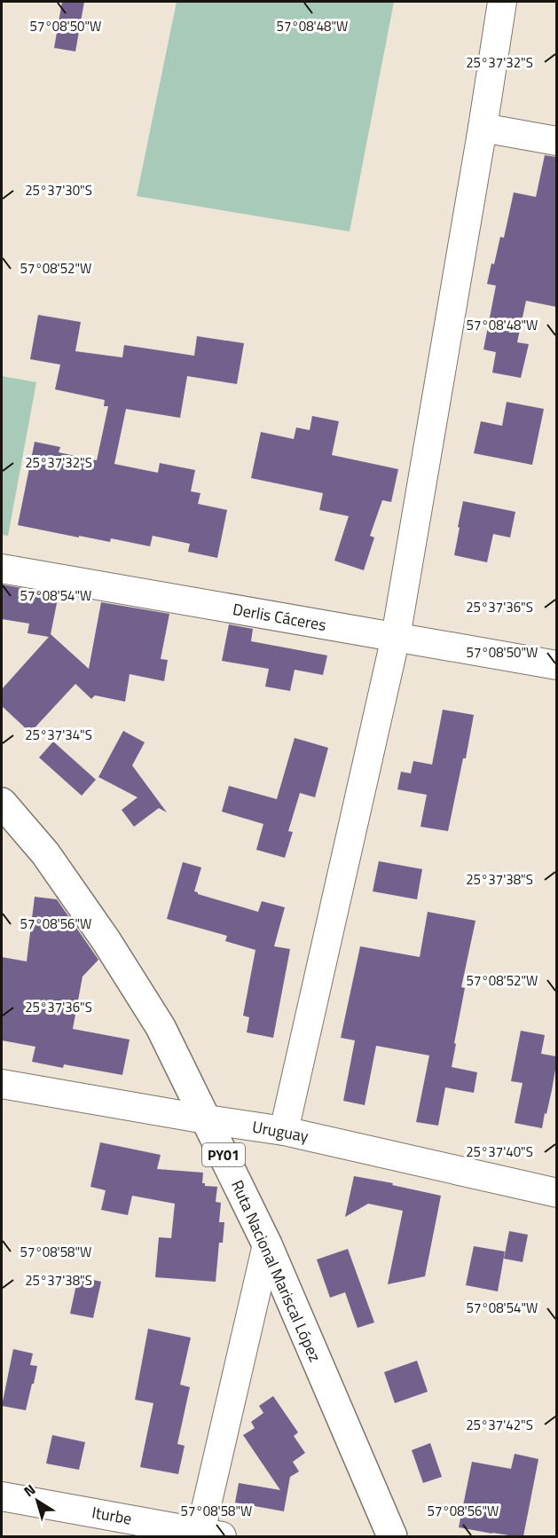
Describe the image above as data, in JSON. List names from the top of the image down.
{
  "streets": {
    "highway": ["PY01", "Ruta Nacional Mariscal López"],
    "street": ["Derlis Cáceres", "Uruguay", "Iturbe"]
  },
  "crossings": [
    ["Uruguay", "Ruta Nacional Mariscal López"]
  ],
  "north": "top left",
  "coordinates": [
    "57°08'50\"W",
    "57°08'48\"W",
    "25°37'32\"S",
    "25°37'30\"S",
    "57°08'52\"W",
    "57°08'54\"W",
    "25°37'36\"S",
    "25°37'34\"S",
    "25°37'38\"S",
    "57°08'56\"W",
    "25°37'40\"S",
    "57°08'58\"W",
    "25°37'42\"S"
  ]
}
